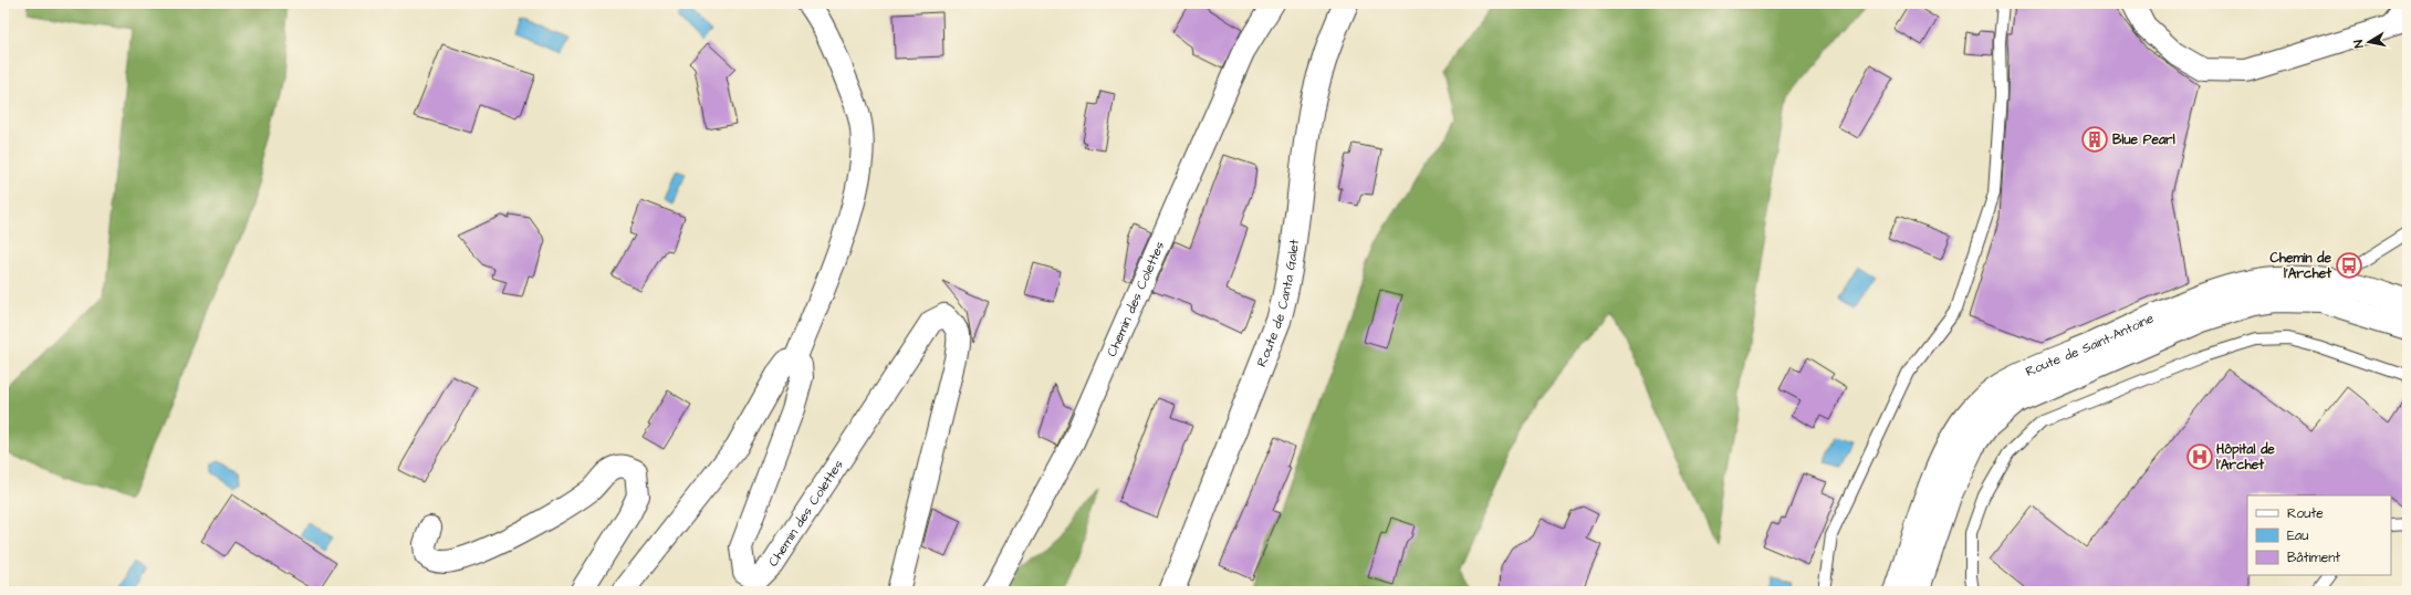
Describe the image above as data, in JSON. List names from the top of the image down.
{
  "streets": {
    "street": ["Chemin des Colettes", "Route de Canta Galet", "Route de Saint-Antoine"]
  },
  "places": {
    "building": ["Blue Pearl"],
    "bus stop": ["Chemin de l'Archet"],
    "hospital": ["Hôpital de l'Archet"]
  },
  "legend": ["Route", "Eau", "Bâtiment"],
  "north": "left"
}
